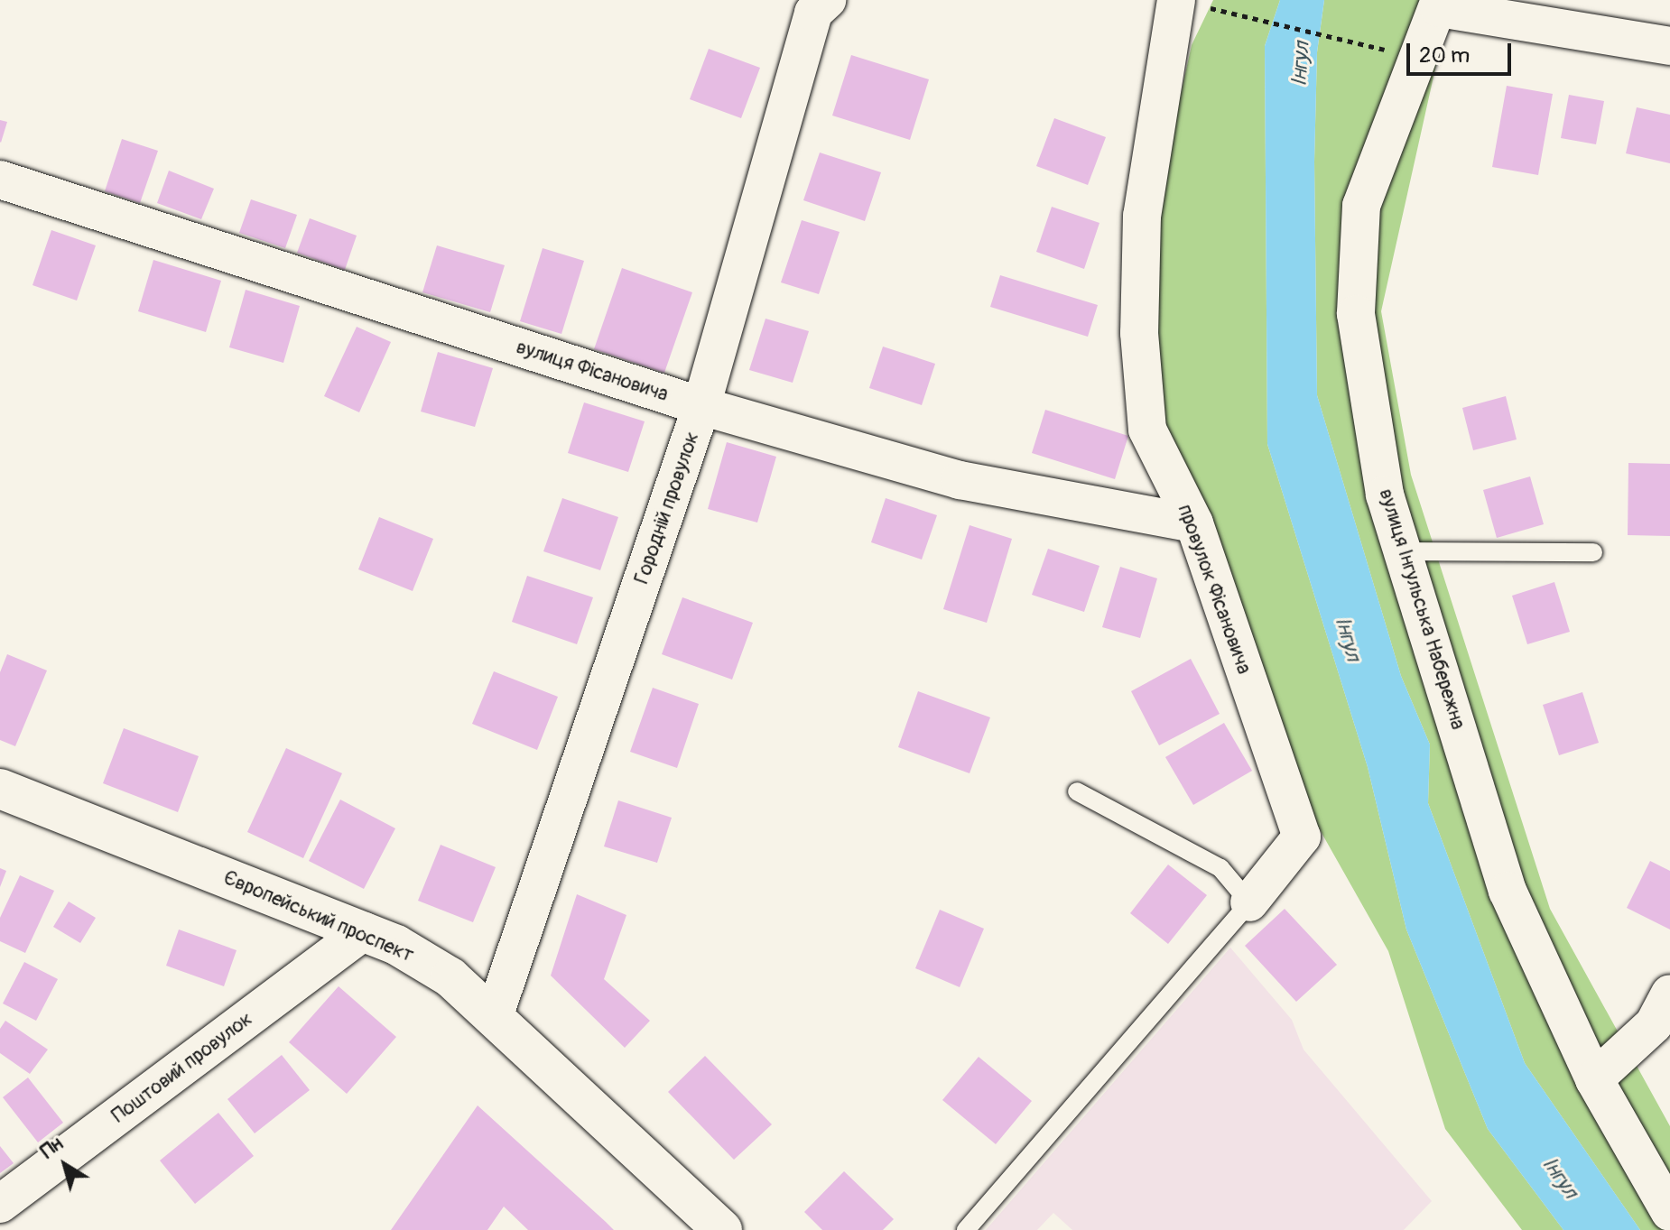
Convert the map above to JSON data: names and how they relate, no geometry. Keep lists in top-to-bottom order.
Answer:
{
  "streets": {
    "main road": ["Європейський проспект"],
    "street": [
      "вулиця Фісановича",
      "Городній провулок",
      "провулок Фісановича",
      "вулиця Інгульська Набережна",
      "Поштовий провулок"
    ]
  },
  "crossings": [
    ["вулиця Фісановича", "Городній провулок"],
    ["вулиця Фісановича", "провулок Фісановича"],
    ["Городній провулок", "Європейський проспект"],
    ["Європейський проспект", "Поштовий провулок"]
  ],
  "water": ["Інгул"],
  "scale_bar": "20 m",
  "north": "top left"
}
